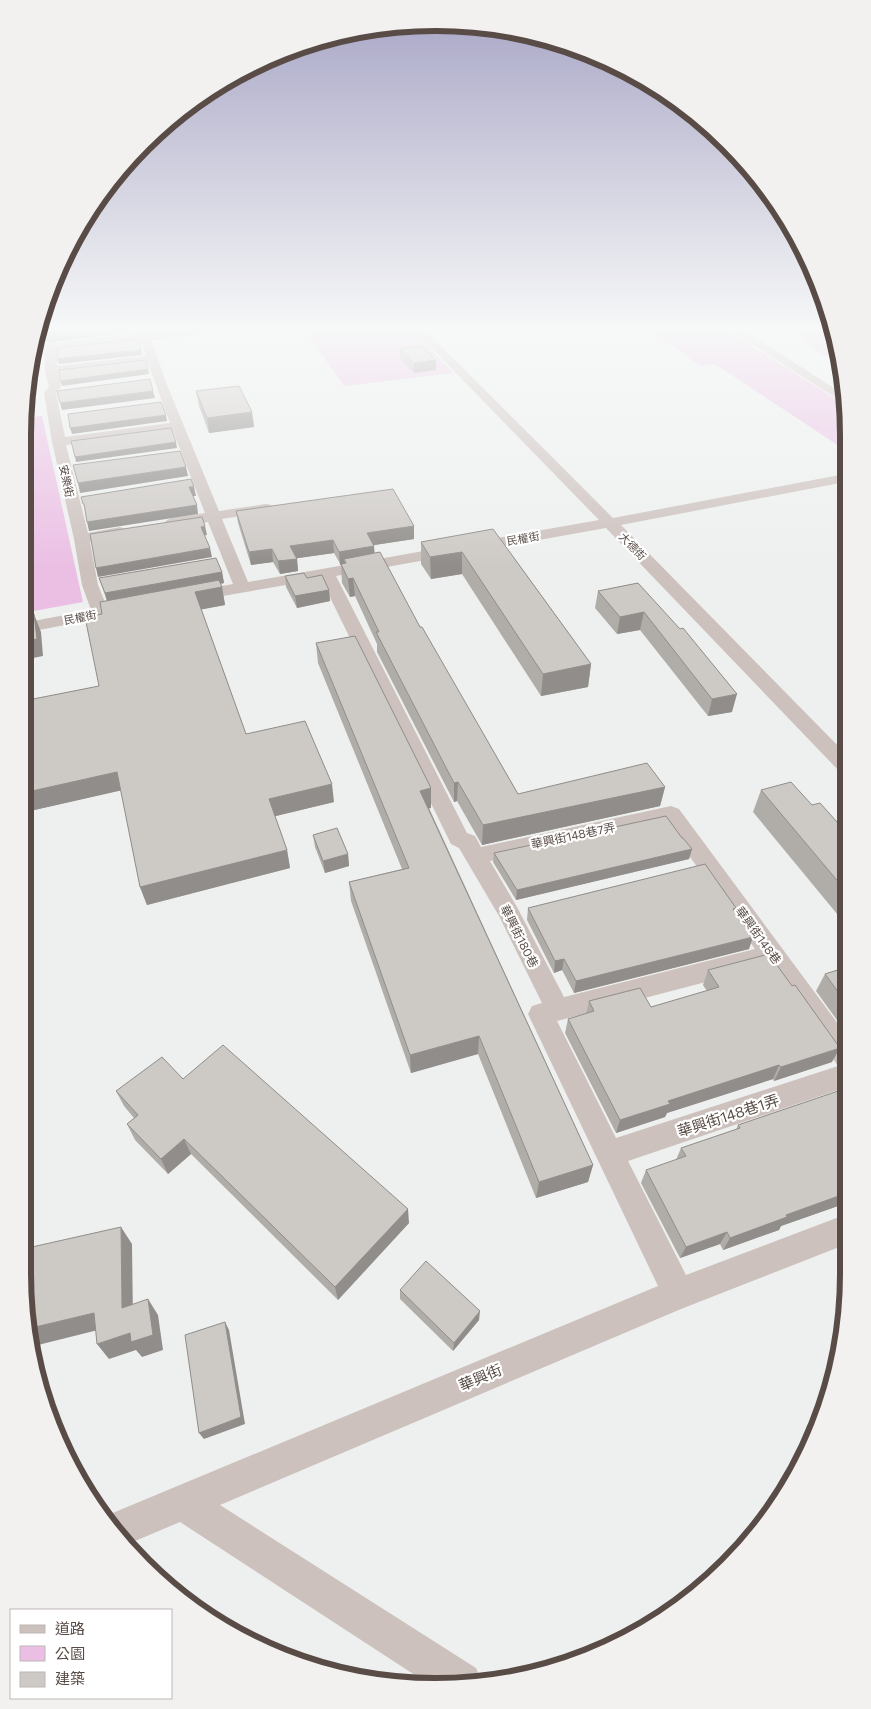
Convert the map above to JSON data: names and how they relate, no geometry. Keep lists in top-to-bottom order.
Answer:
{
  "streets": {
    "street": [
      "安樂街",
      "民權街",
      "大德街",
      "華興街148巷7弄",
      "華興街148巷",
      "華興街180巷",
      "華興街148巷1弄",
      "華興街"
    ]
  },
  "crossings": [
    ["安樂街", "民權街"],
    ["民權街", "大德街"],
    ["民權街", "華興街180巷"],
    ["華興街148巷7弄", "華興街148巷"],
    ["華興街148巷7弄", "華興街180巷"]
  ],
  "legend": ["道路", "公園", "建築"]
}
